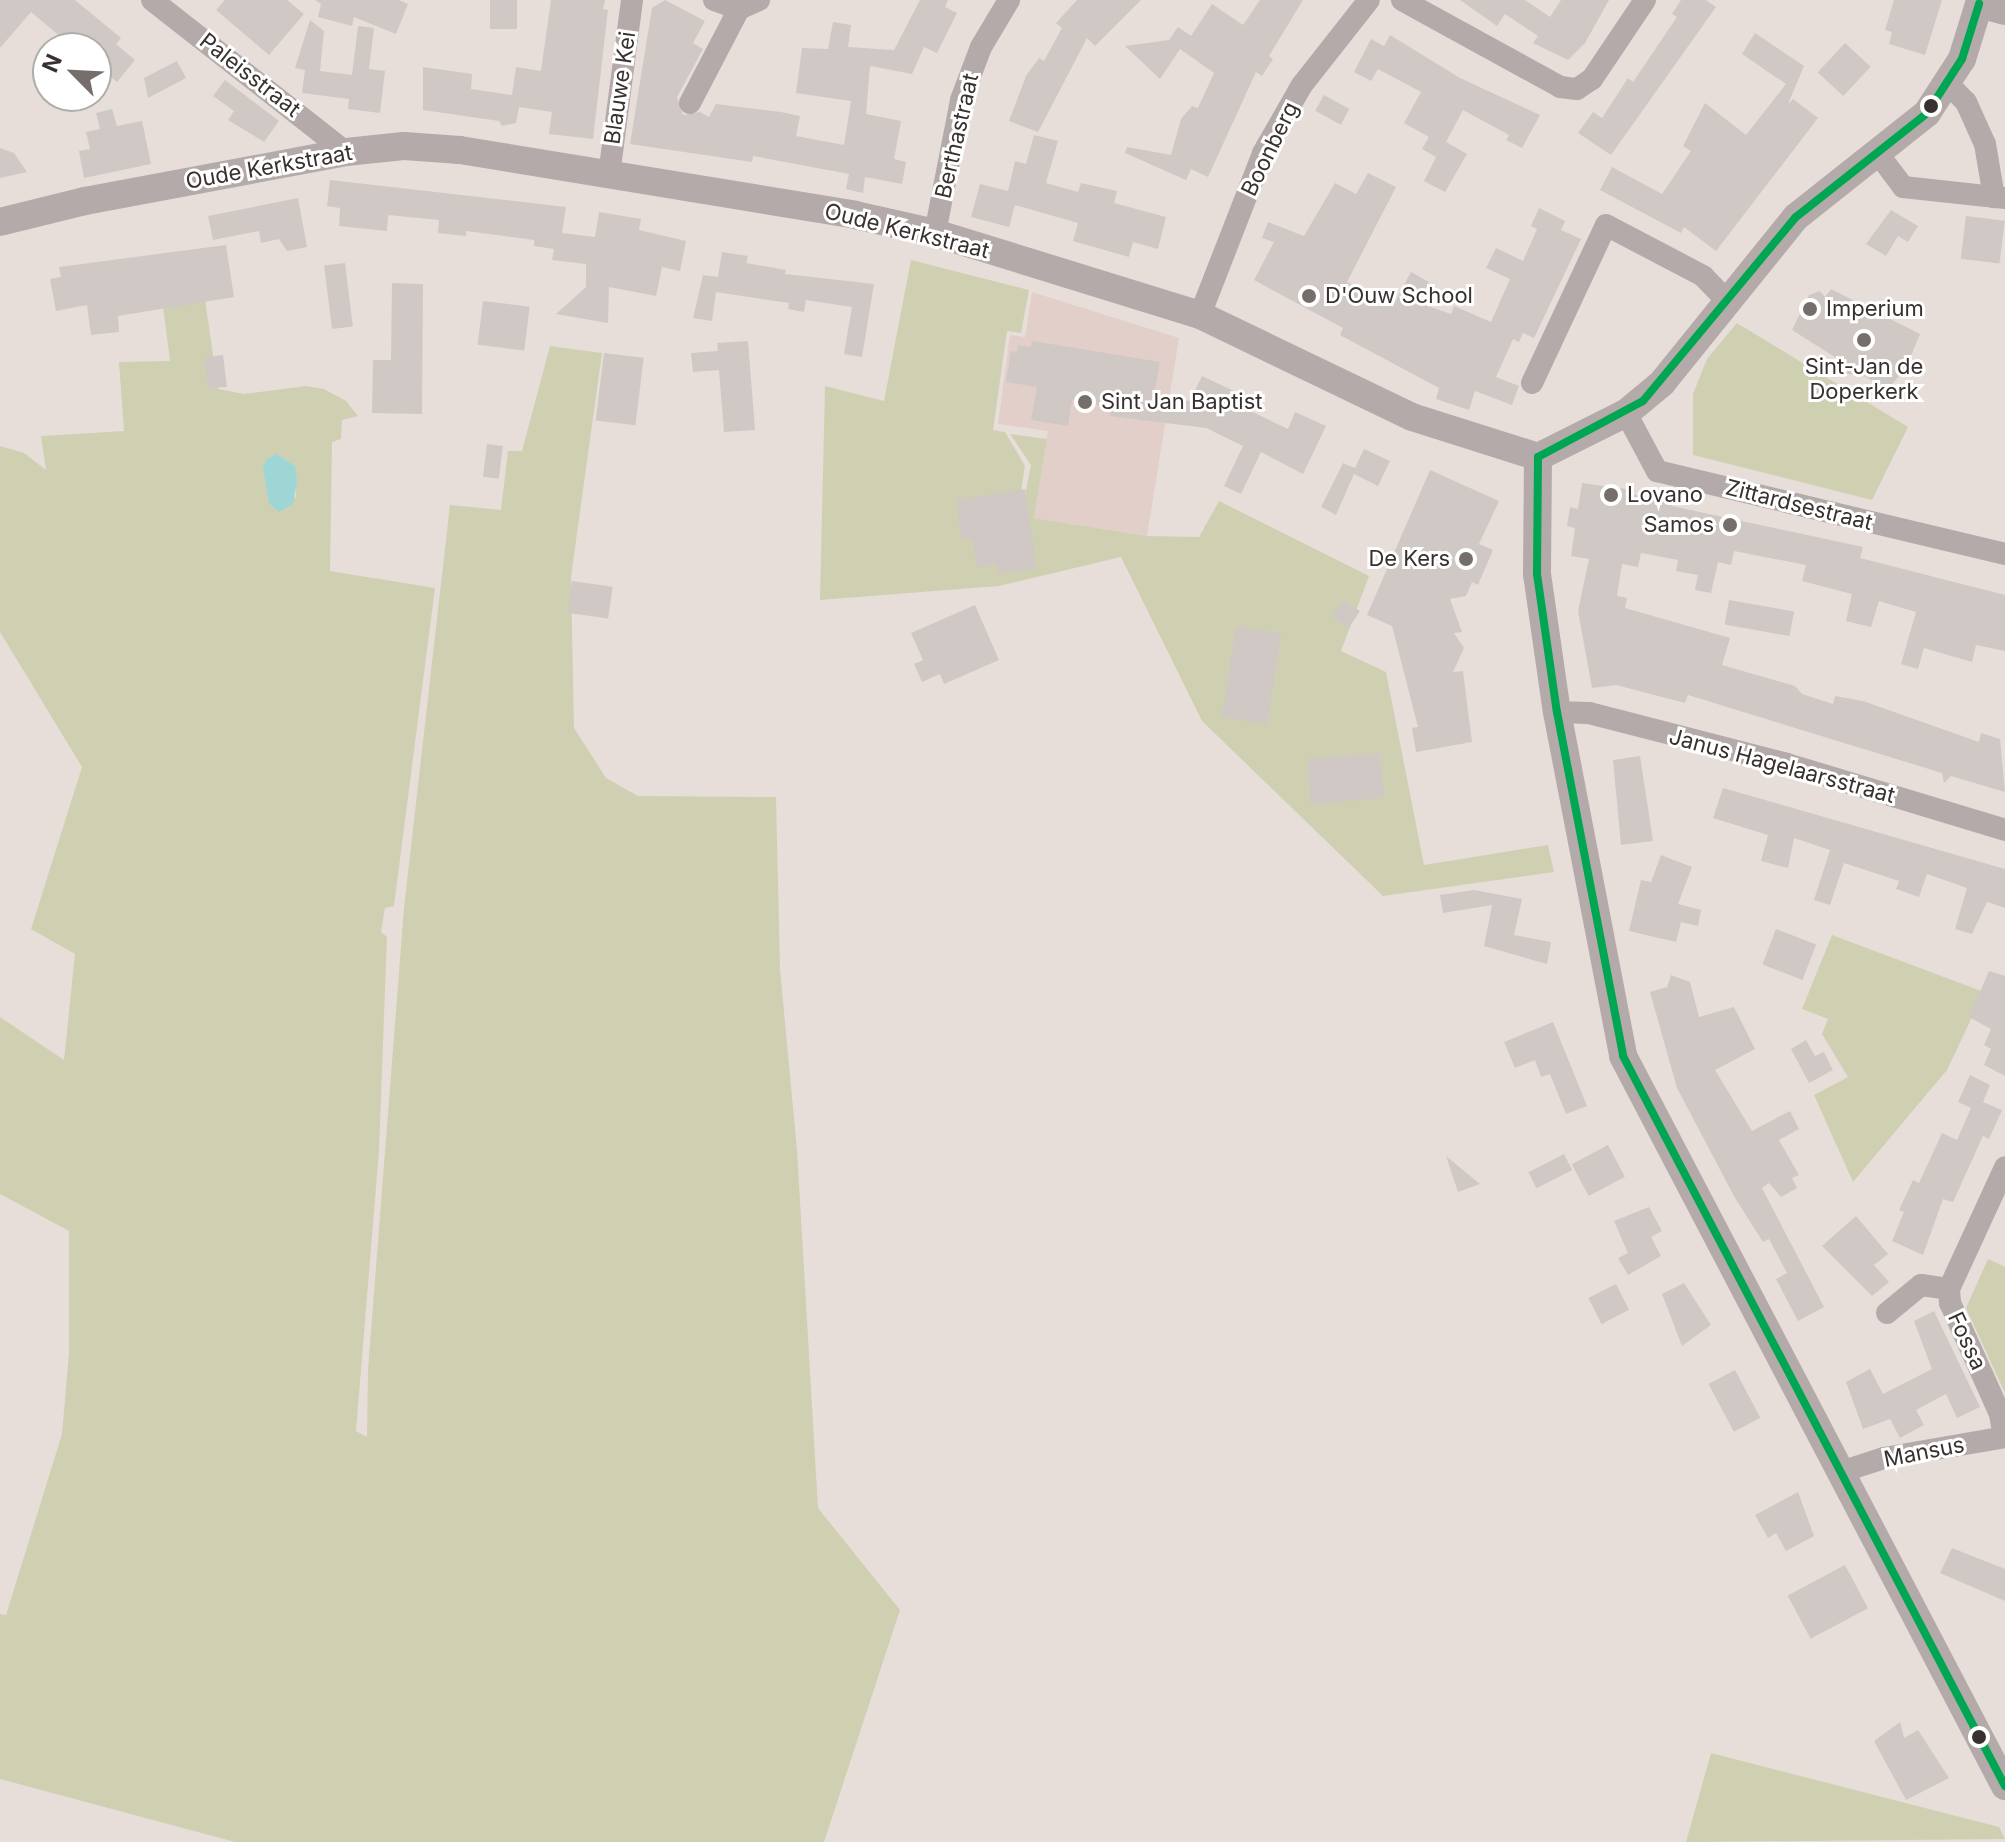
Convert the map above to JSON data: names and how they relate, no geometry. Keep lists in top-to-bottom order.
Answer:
{
  "streets": {
    "street": [
      "Paleisstraat",
      "Blauwe Kei",
      "Berthastraat",
      "Boonberg",
      "Oude Kerkstraat",
      "Zittardsestraat",
      "Janus Hagelaarsstraat",
      "Fossa",
      "Mansus"
    ]
  },
  "crossings": [
    ["Paleisstraat", "Oude Kerkstraat"],
    ["Blauwe Kei", "Oude Kerkstraat"],
    ["Berthastraat", "Oude Kerkstraat"],
    ["Boonberg", "Oude Kerkstraat"],
    ["Fossa", "Mansus"]
  ],
  "places": [
    "D'Ouw School",
    "Imperium",
    "Sint-Jan de Doperkerk",
    "Sint Jan Baptist",
    "Lovano",
    "Samos",
    "De Kers"
  ],
  "north": "top left"
}
